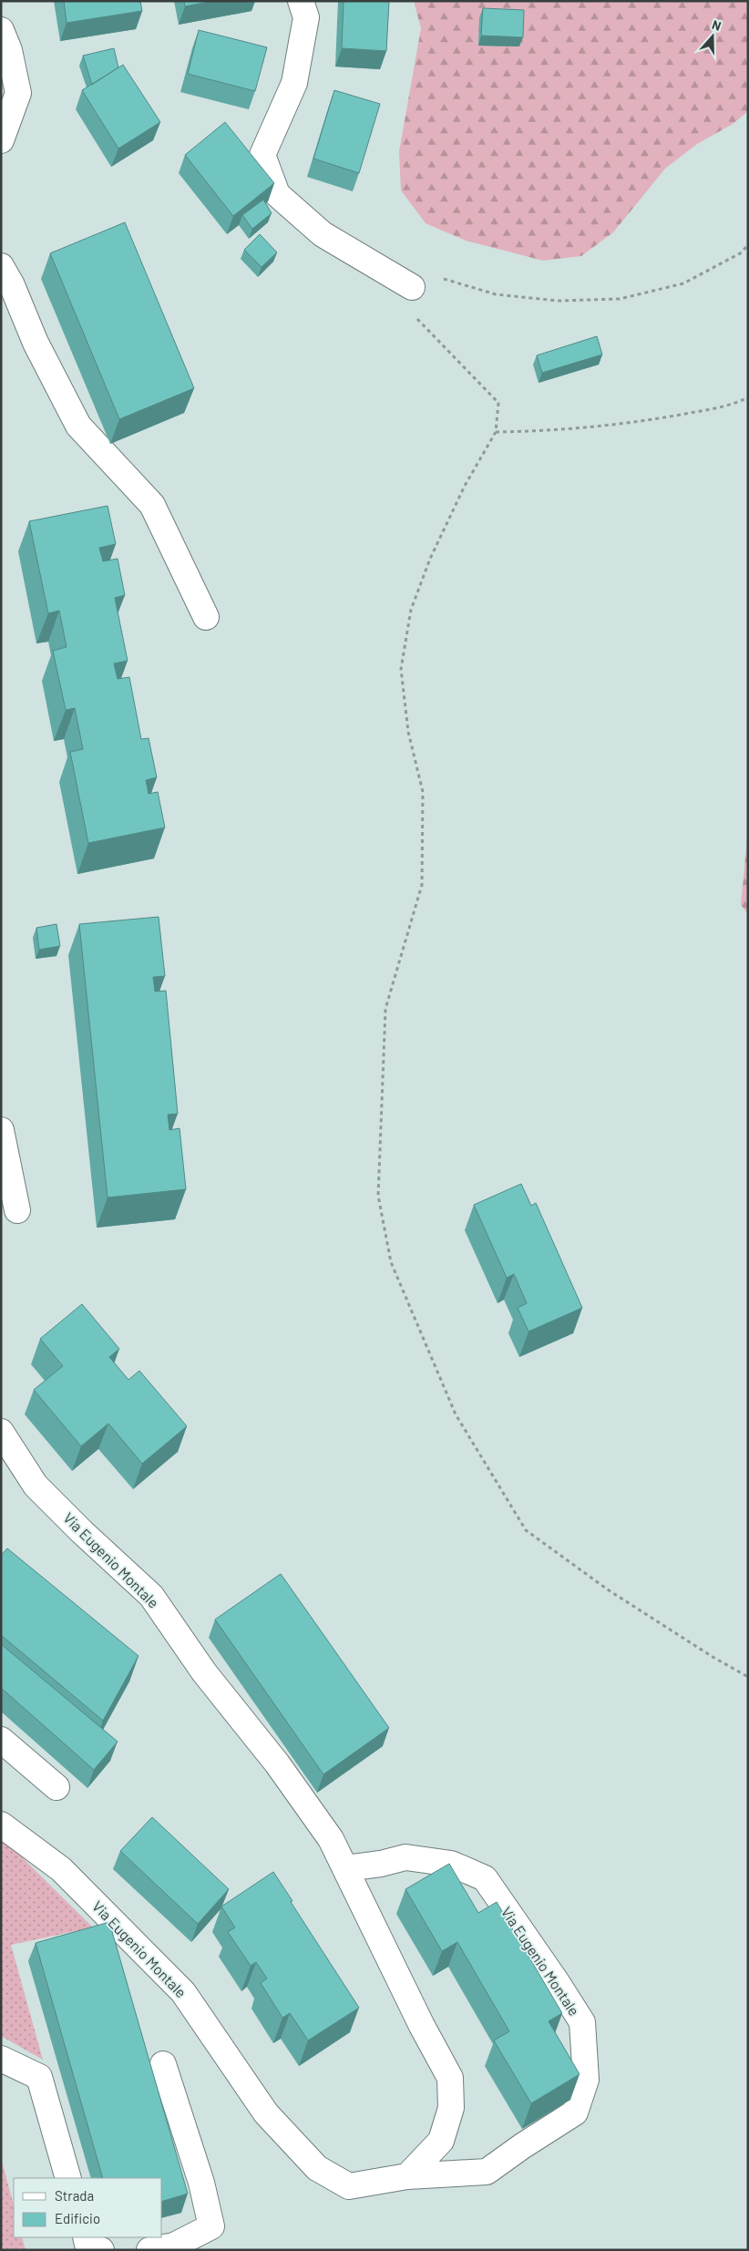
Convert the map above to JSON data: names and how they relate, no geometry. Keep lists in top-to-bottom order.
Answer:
{
  "streets": {
    "street": ["Via Eugenio Montale"]
  },
  "legend": ["Strada", "Edificio"],
  "north": "top"
}
